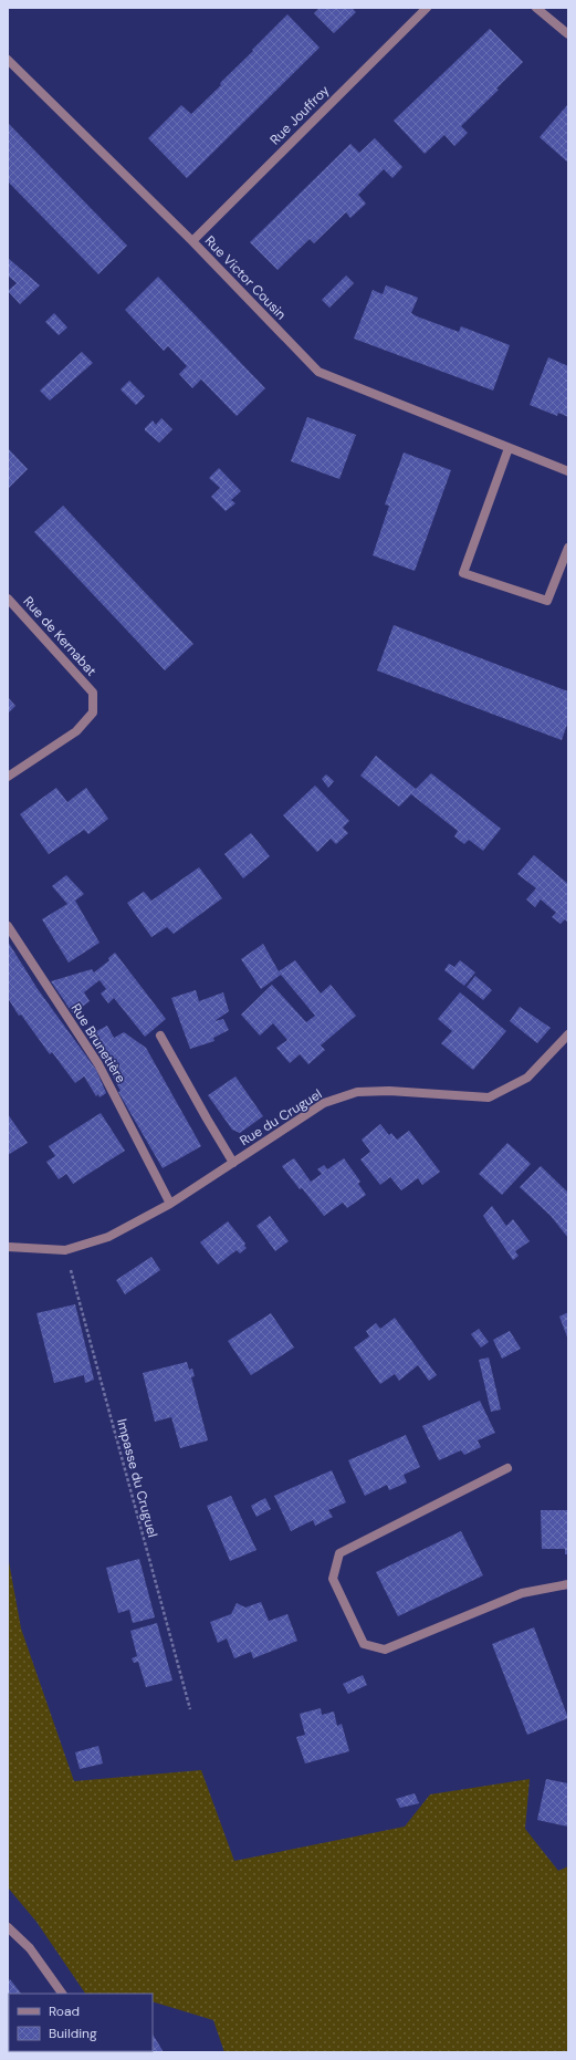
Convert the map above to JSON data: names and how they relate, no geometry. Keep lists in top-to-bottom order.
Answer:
{
  "streets": {
    "street": [
      "Rue Jouffroy",
      "Rue Victor Cousin",
      "Rue de Kernabat",
      "Rue Brunetière",
      "Rue du Cruguel"
    ],
    "path": ["Impasse du Cruguel"]
  },
  "crossings": [
    ["Rue Jouffroy", "Rue Victor Cousin"],
    ["Rue Brunetière", "Rue du Cruguel"],
    ["Rue du Cruguel", "Impasse du Cruguel"]
  ],
  "legend": ["Road", "Building"]
}
